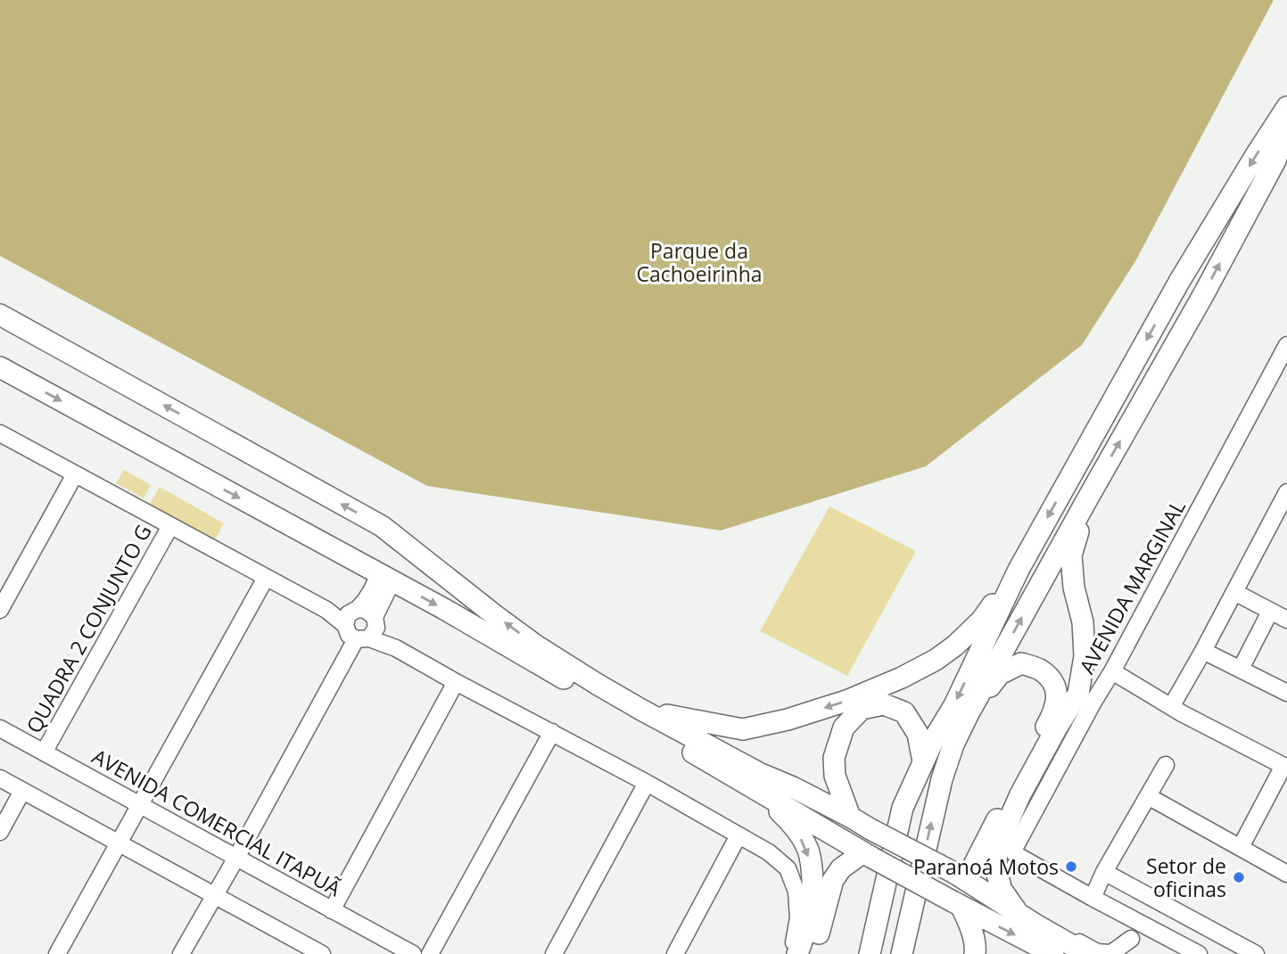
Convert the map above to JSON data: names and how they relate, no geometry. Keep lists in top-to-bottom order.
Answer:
{
  "streets": {
    "street": ["AVENIDA MARGINAL", "QUADRA 2 CONJUNTO G", "AVENIDA COMERCIAL ITAPUÃ"]
  },
  "crossings": [
    ["QUADRA 2 CONJUNTO G", "AVENIDA COMERCIAL ITAPUÃ"]
  ],
  "parks": ["Parque da Cachoeirinha"],
  "places": ["Paranoá Motos", "Setor de oficinas"]
}
